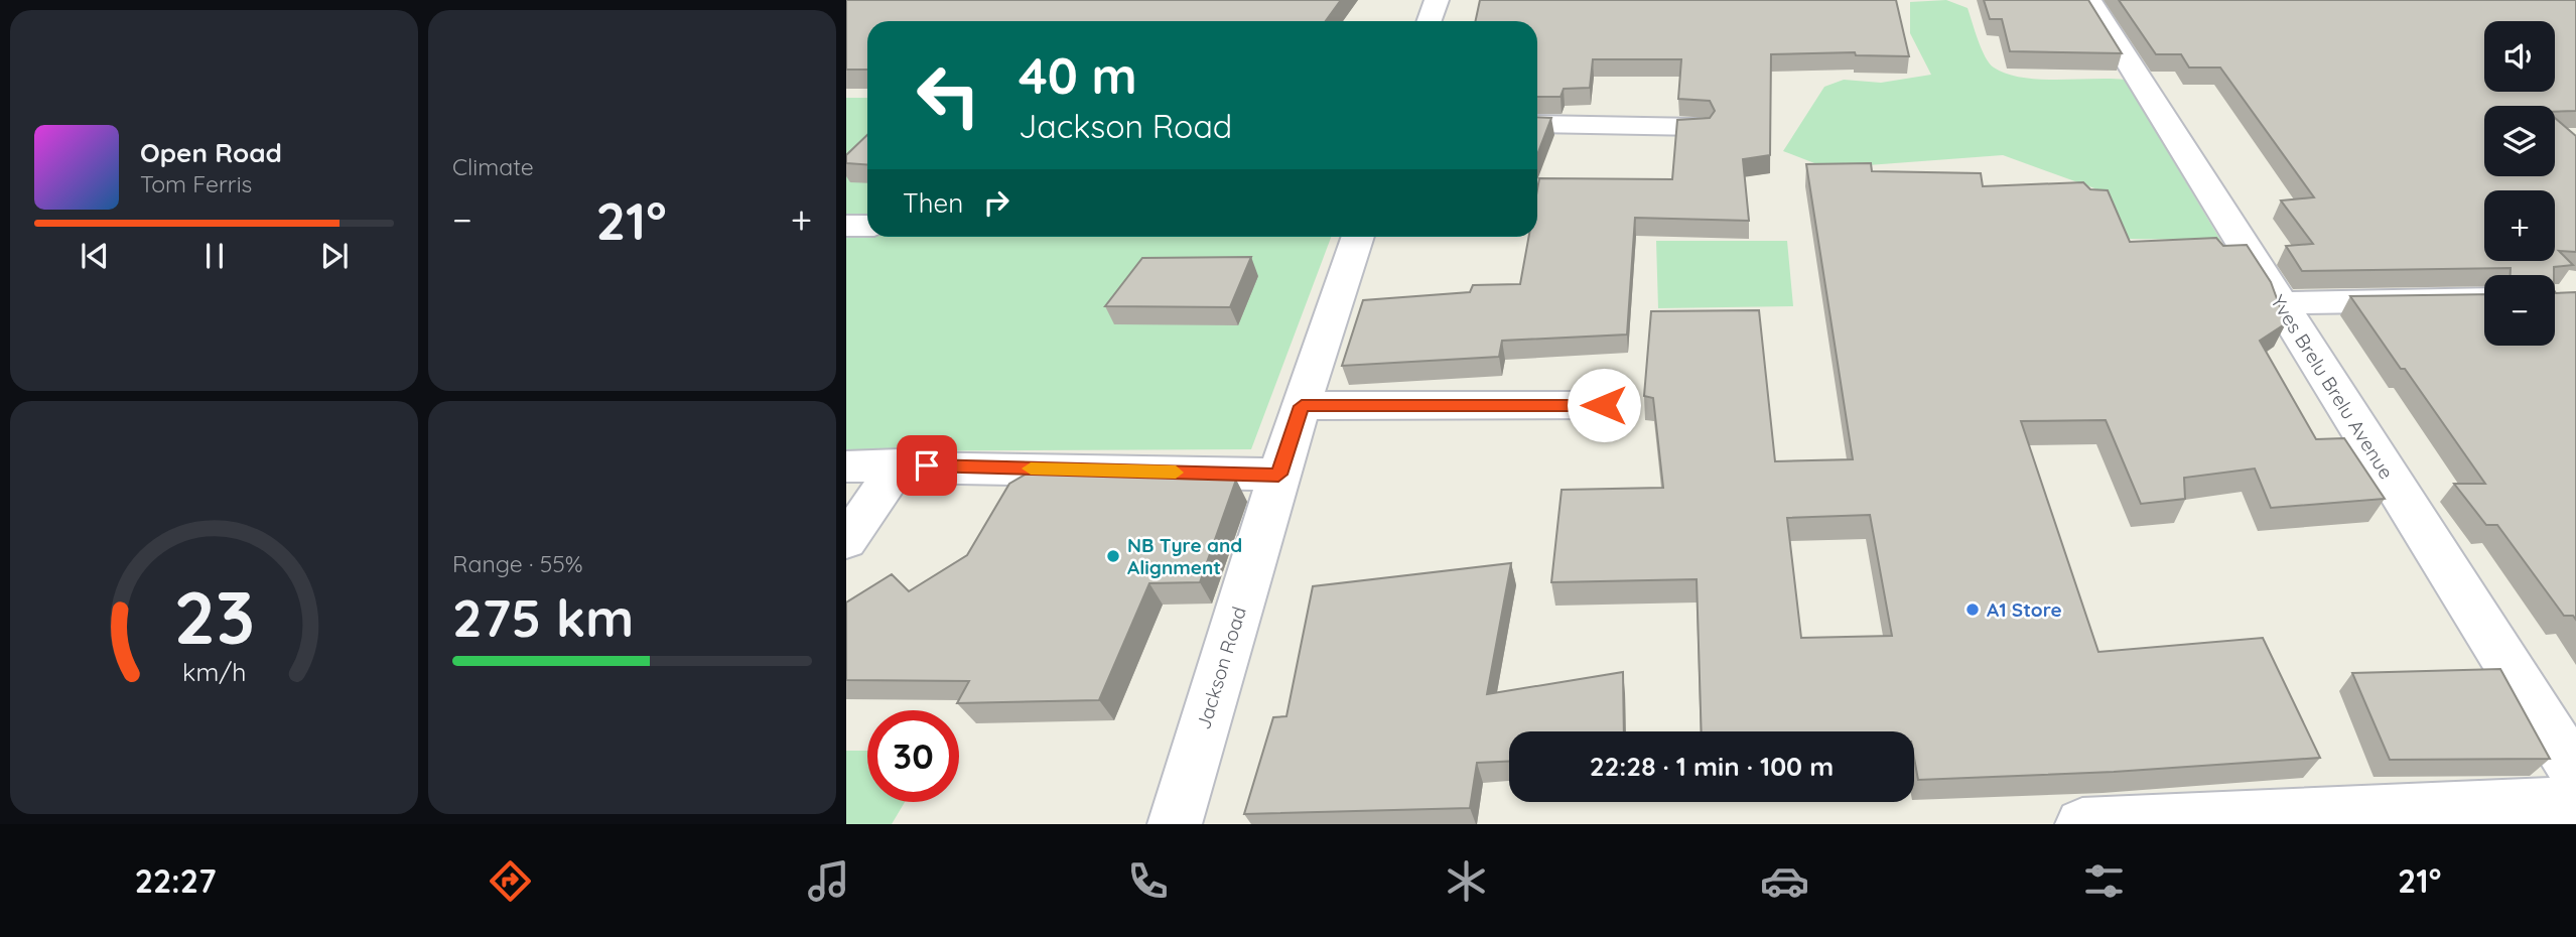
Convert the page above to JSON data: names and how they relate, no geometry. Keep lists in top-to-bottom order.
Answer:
{
  "streets": {
    "street": ["Yves Brelu Brelu Avenue", "Jackson Road"]
  },
  "places": ["NB Tyre and Alignment", "A1 Store"],
  "page": {
    "tile": [
      "Climate",
      ["Range · 55%", "275 km"]
    ],
    "map_buttons": ["+", "−"],
    "turn": ["40 m", "Jackson Road"],
    "song": ["Open Road", "Tom Ferris"],
    "then": "Then",
    "heat": ["−", "21°", "+"],
    "limit": "30",
    "trip": "22:28 · 1 min · 100 m",
    "tabs": ["22:27", "21°"],
    "gauge": ["23", "km/h"]
  }
}
